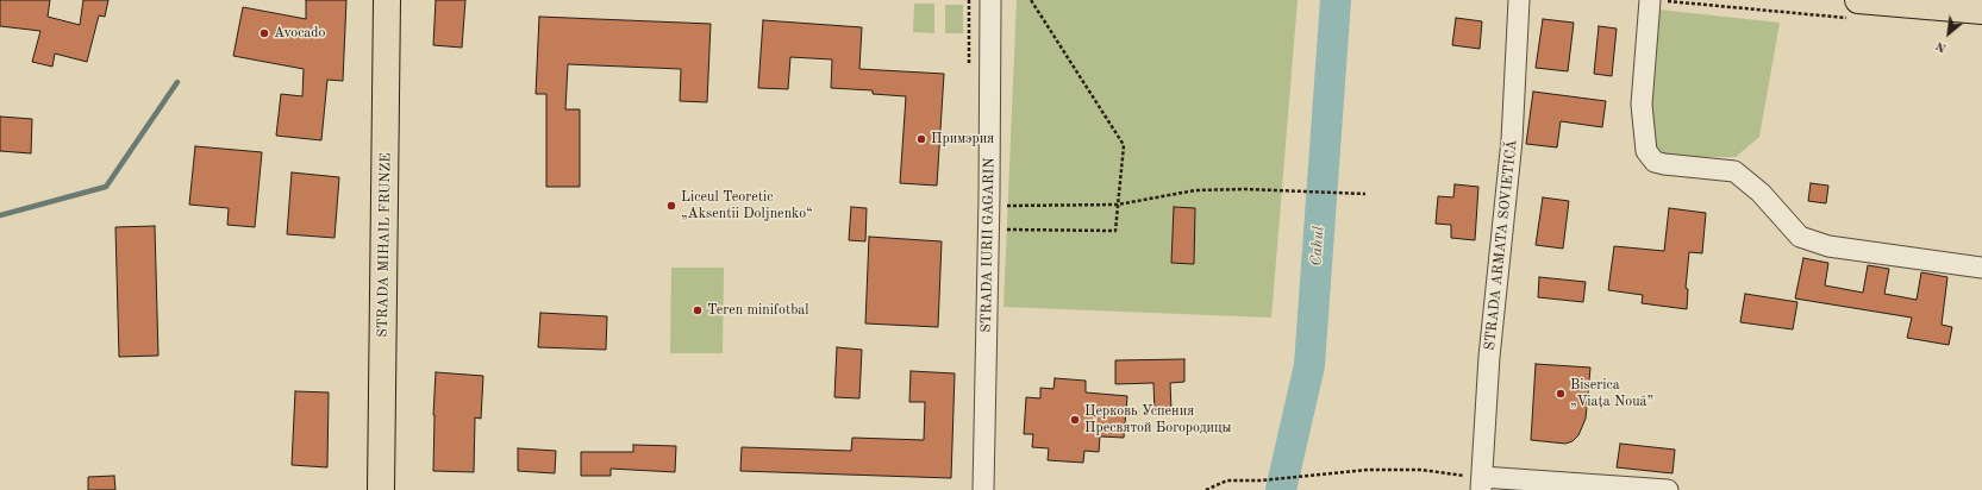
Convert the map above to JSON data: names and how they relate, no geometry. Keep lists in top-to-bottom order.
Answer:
{
  "streets": {
    "main road": ["STRADA MIHAIL FRUNZE"],
    "street": ["STRADA IURII GAGARIN", "STRADA ARMATA SOVIETICĂ"]
  },
  "water": ["Cahul"],
  "places": [
    "Avocado",
    "Примэрия",
    "Liceul Teoretic „Aksentii Doljnenko“",
    "Teren minifotbal",
    "Biserica „Viața Nouă”",
    "Церковь Успения Пресвятой Богородицы"
  ],
  "north": "bottom left"
}
